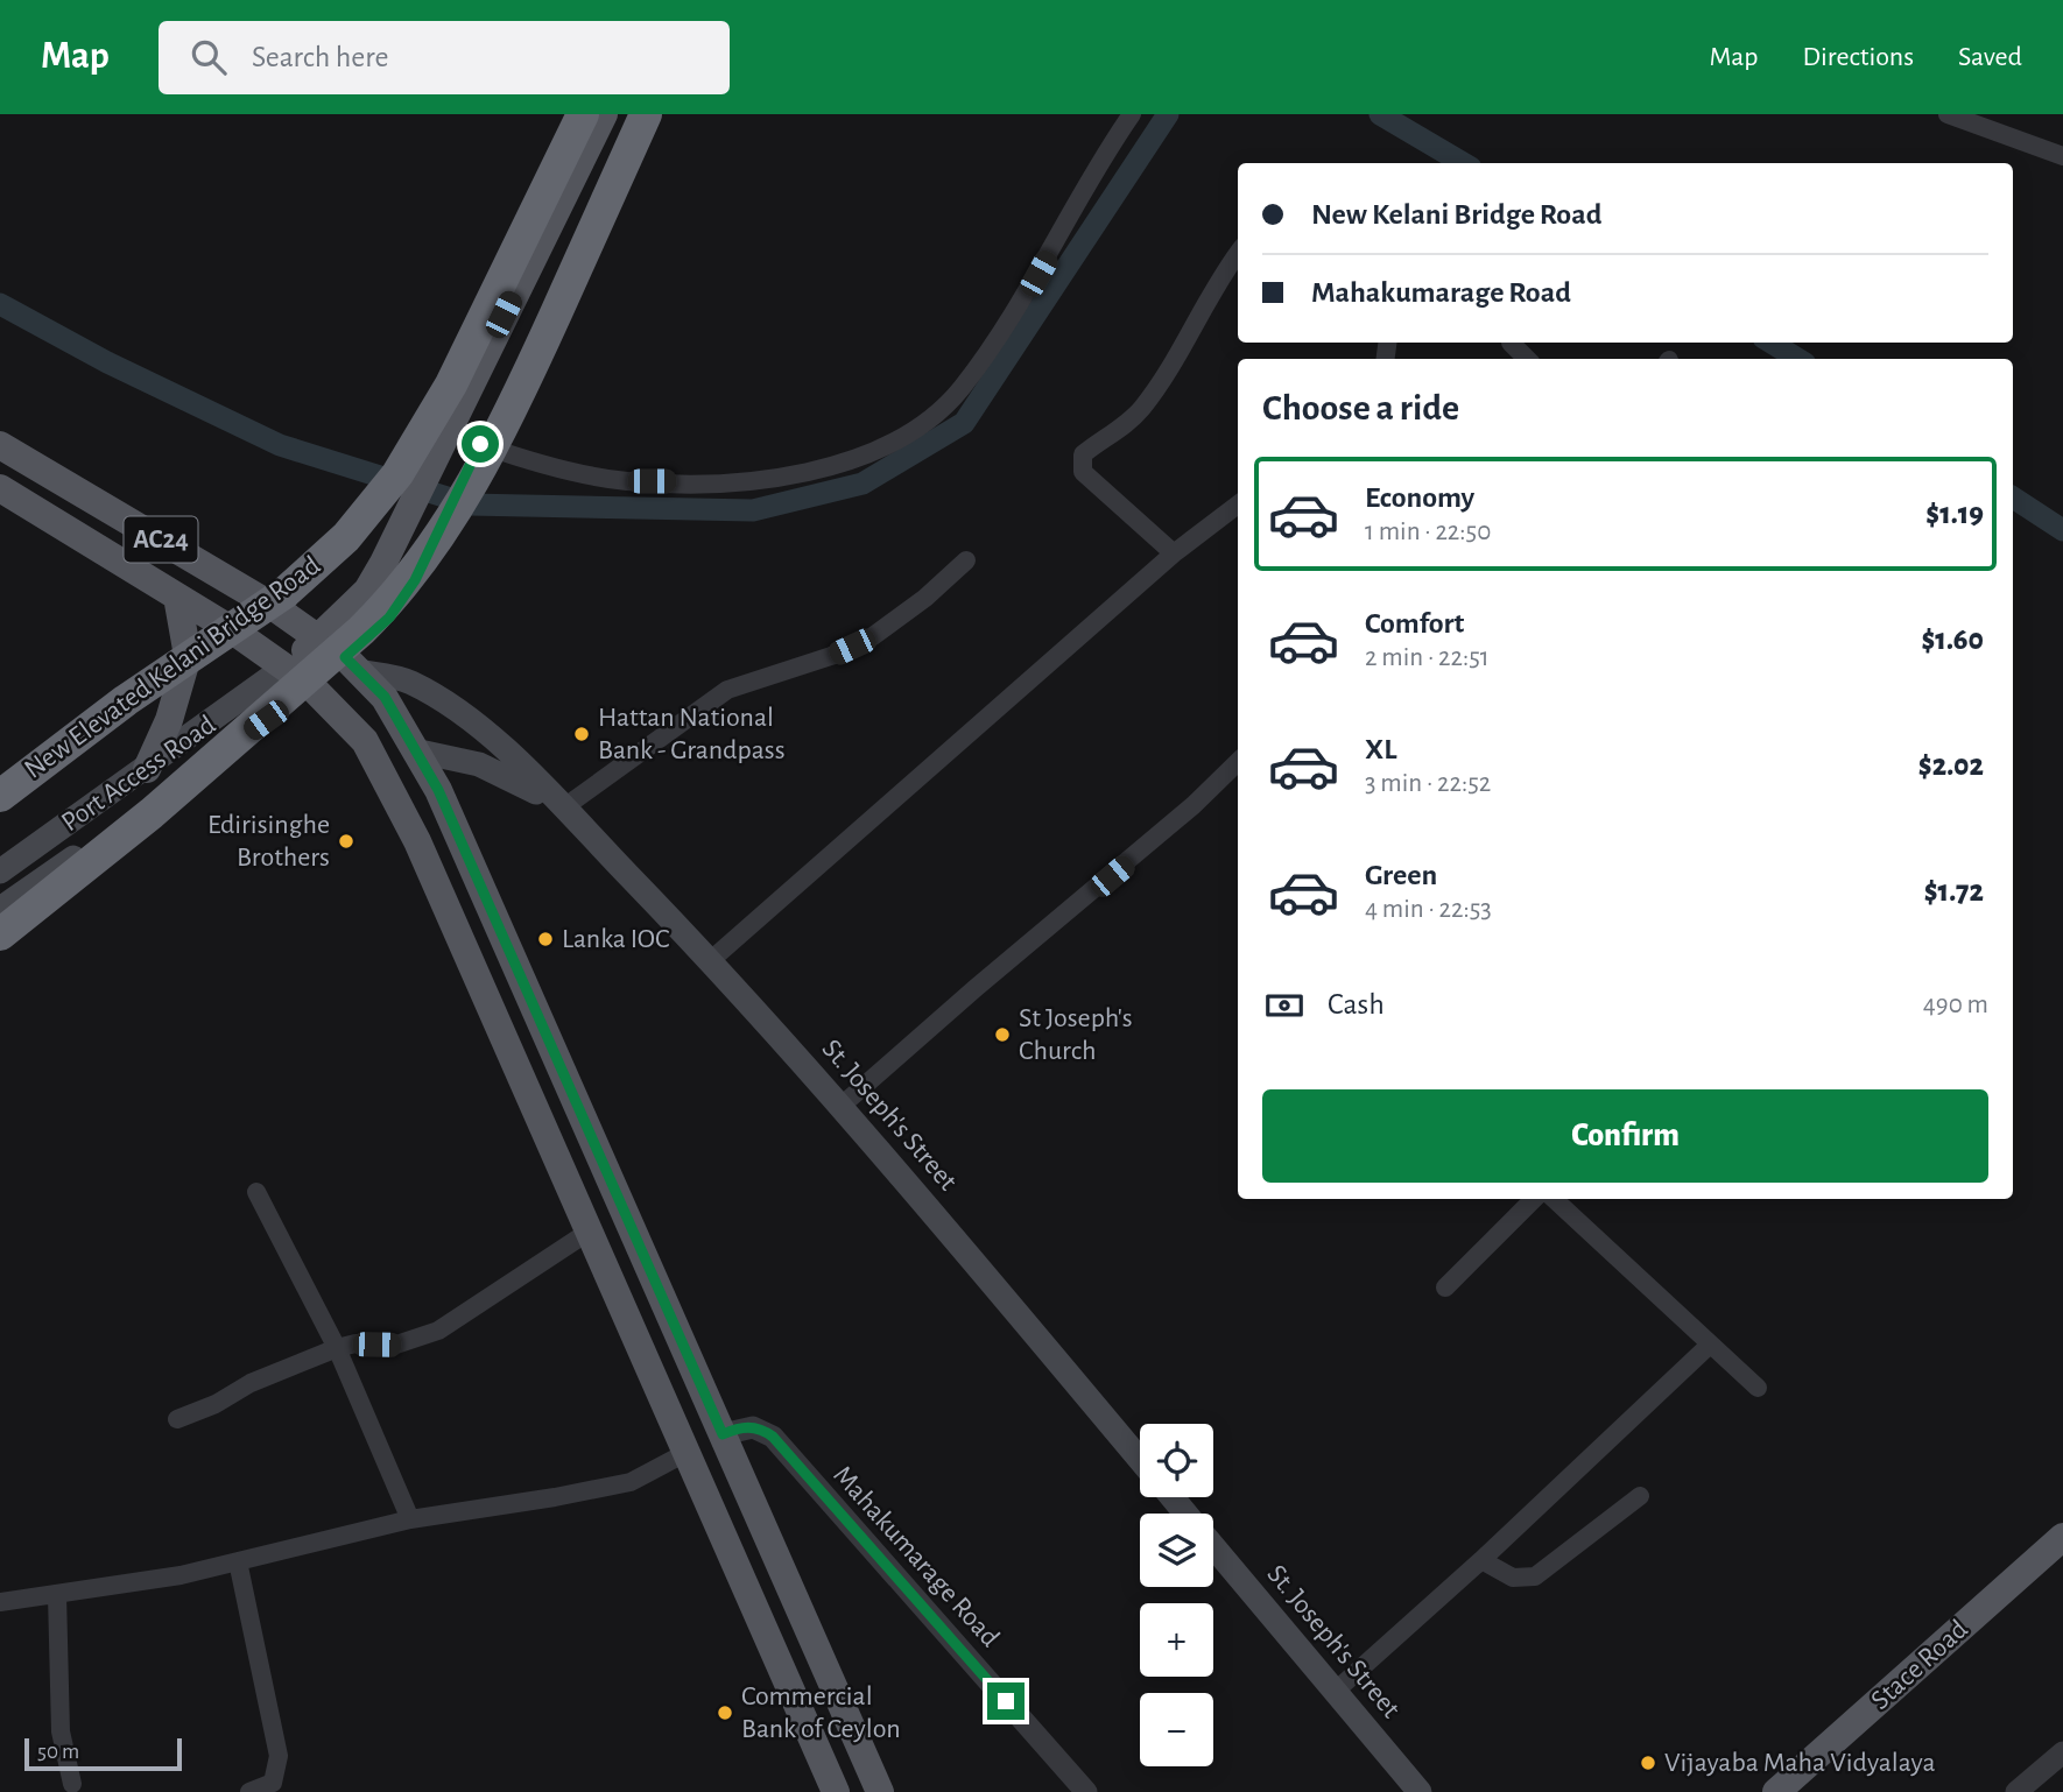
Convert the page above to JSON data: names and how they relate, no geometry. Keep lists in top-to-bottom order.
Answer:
{
  "streets": {
    "highway": ["New Elevated Kelani Bridge Road"],
    "main road": [
      "AC24",
      "Port Access Road",
      "St. Joseph's Street",
      "Stace Road"
    ],
    "street": ["Mahakumarage Road"]
  },
  "crossings": [
    ["AC24", "Port Access Road"],
    ["AC24", "St. Joseph's Street"],
    ["AC24", "Mahakumarage Road"]
  ],
  "places": [
    "Hattan National Bank - Grandpass",
    "Edirisinghe Brothers",
    "Lanka IOC",
    "St Joseph's Church",
    "Commercial Bank of Ceylon",
    "Vijayaba Maha Vidyalaya"
  ],
  "scale_bar": "50 m",
  "page": {
    "header": "Map",
    "search": "Search here",
    "nav": ["Map", "Directions", "Saved"],
    "banner": ["New Kelani Bridge Road", "Mahakumarage Road"],
    "heading": "Choose a ride",
    "list": [
      {
        "name": "Economy",
        "note": "1 min · 22:50",
        "value": "$1.19"
      },
      {
        "name": "Comfort",
        "note": "2 min · 22:51",
        "value": "$1.60"
      },
      {
        "name": "XL",
        "note": "3 min · 22:52",
        "value": "$2.02"
      },
      {
        "name": "Green",
        "note": "4 min · 22:53",
        "value": "$1.72"
      }
    ],
    "pay": ["Cash", "490 m"],
    "buttons": "Confirm",
    "map_buttons": ["+", "−"],
    "scale": "50 m"
  }
}
